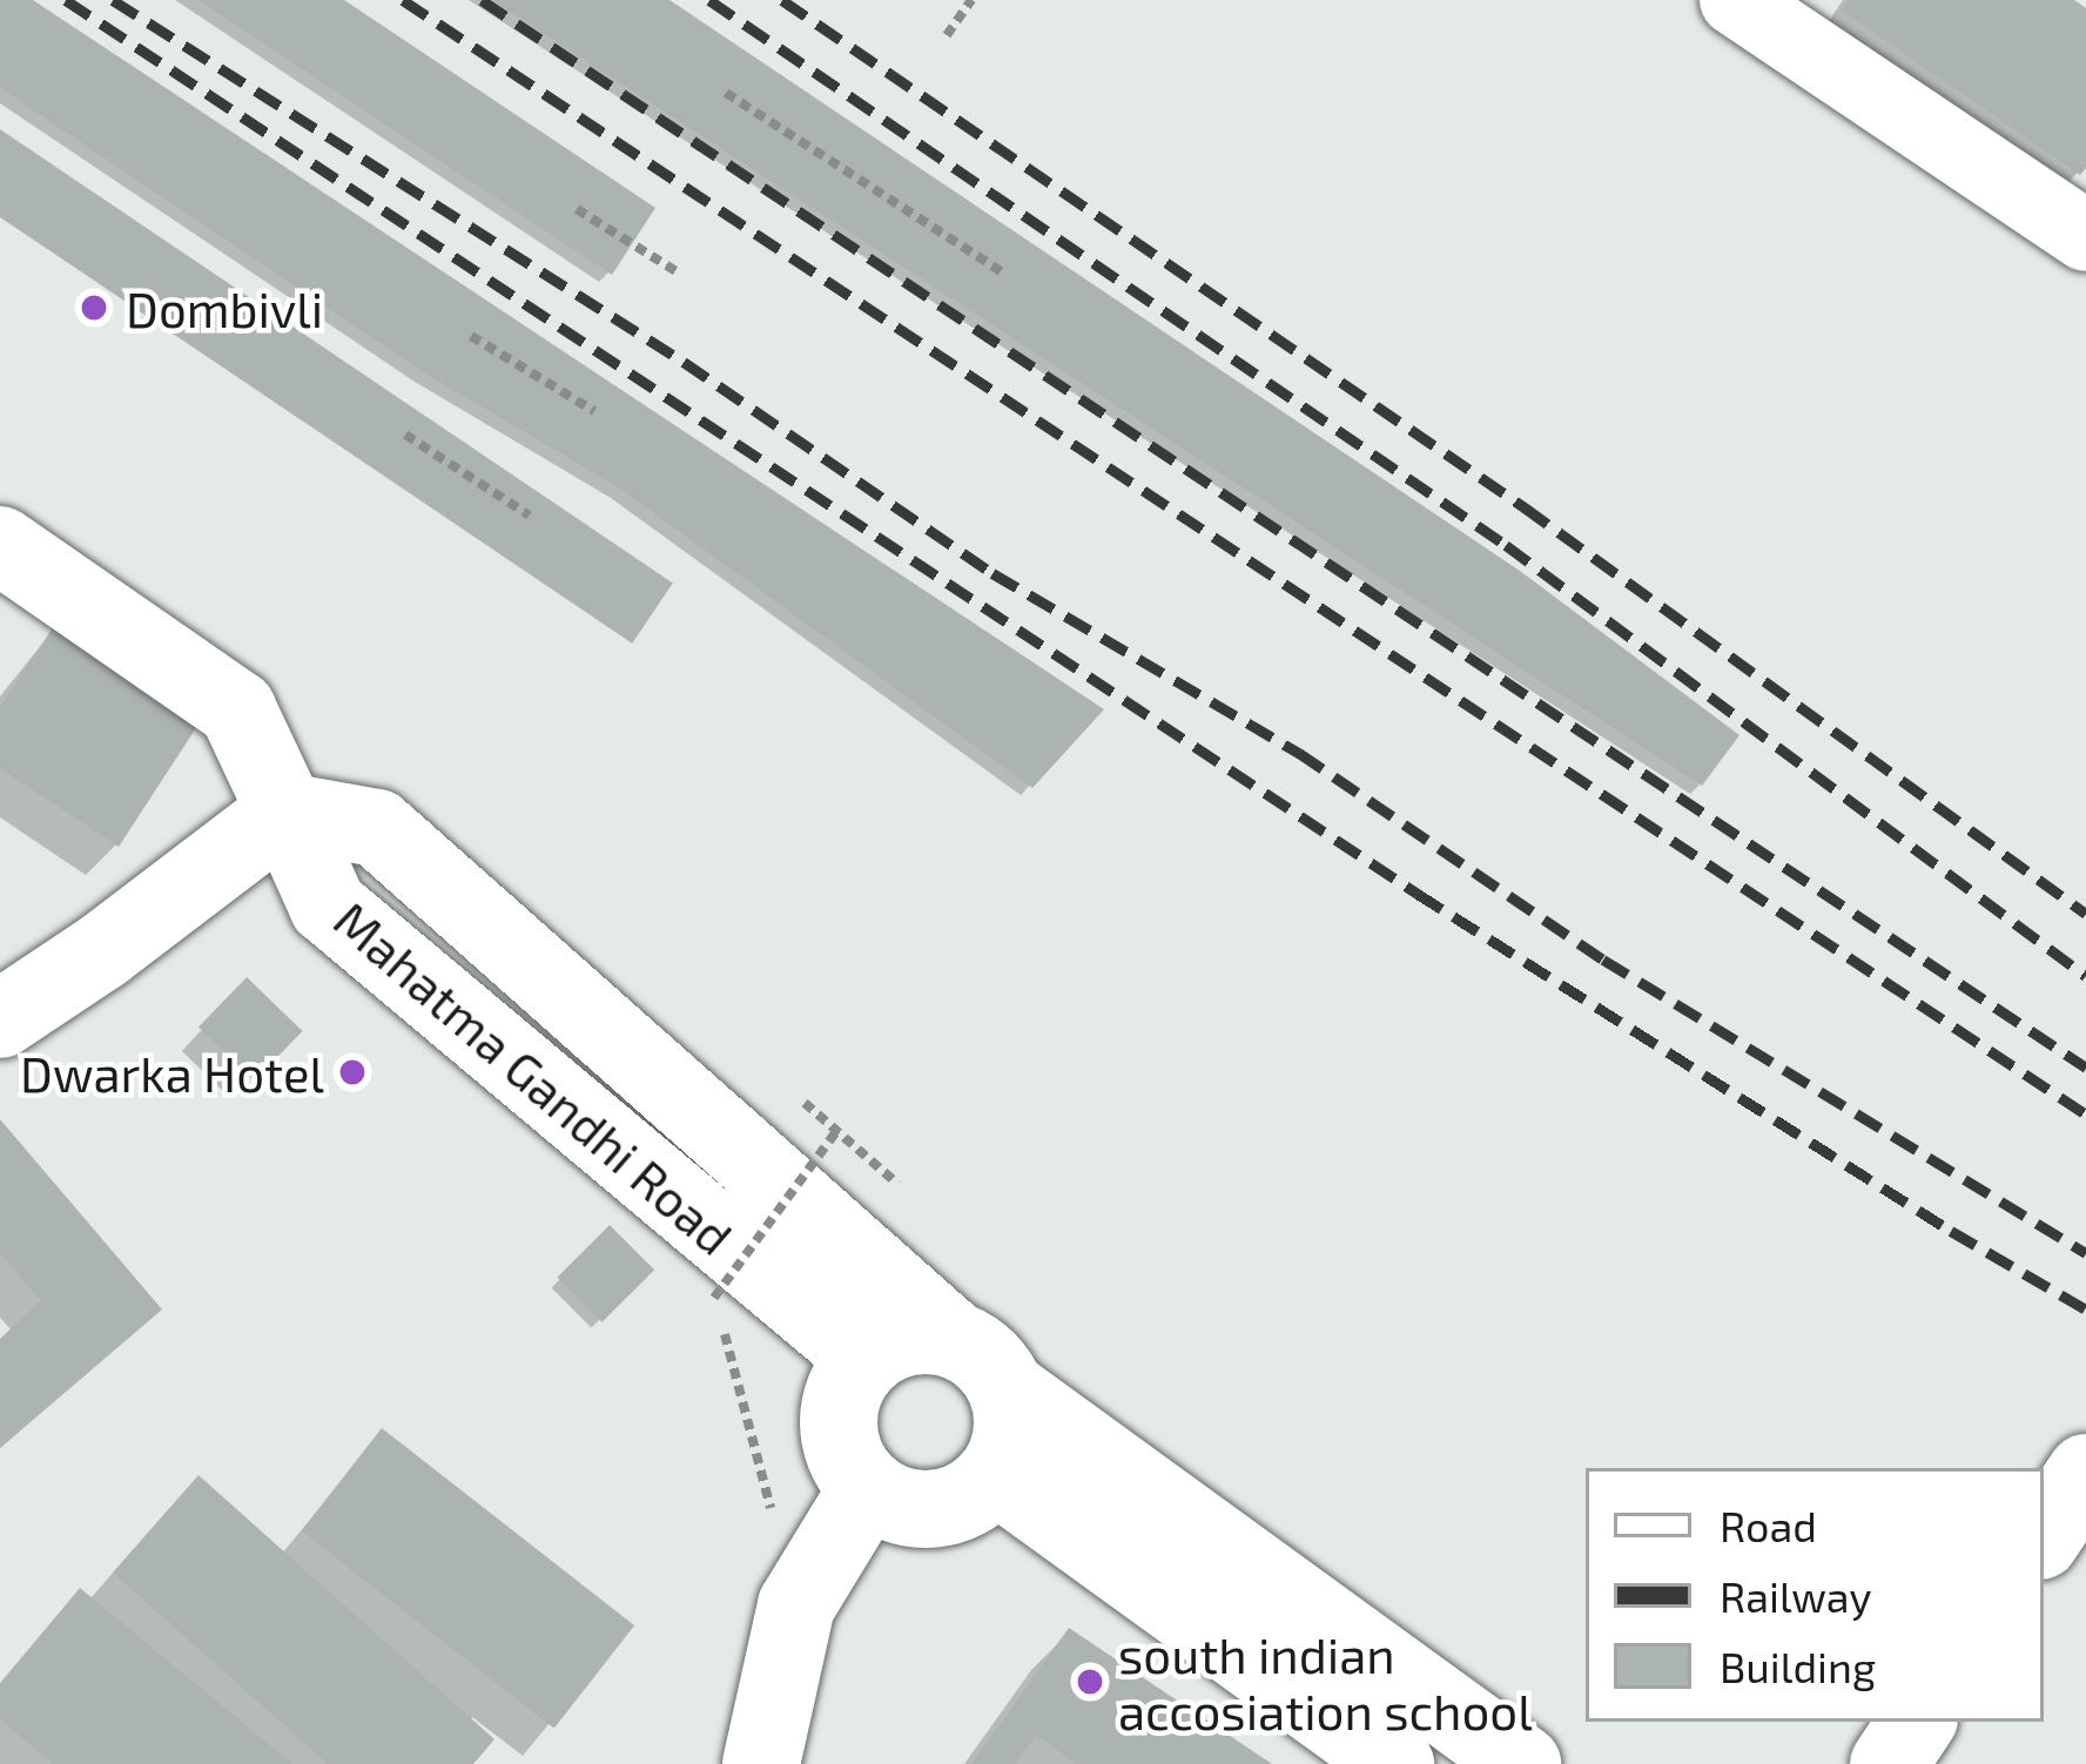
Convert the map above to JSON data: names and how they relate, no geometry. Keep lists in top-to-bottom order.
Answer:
{
  "streets": {
    "main road": ["Mahatma Gandhi Road"]
  },
  "places": ["Dombivli", "Dwarka Hotel", "south indian accosiation school"],
  "legend": ["Road", "Railway", "Building"]
}
